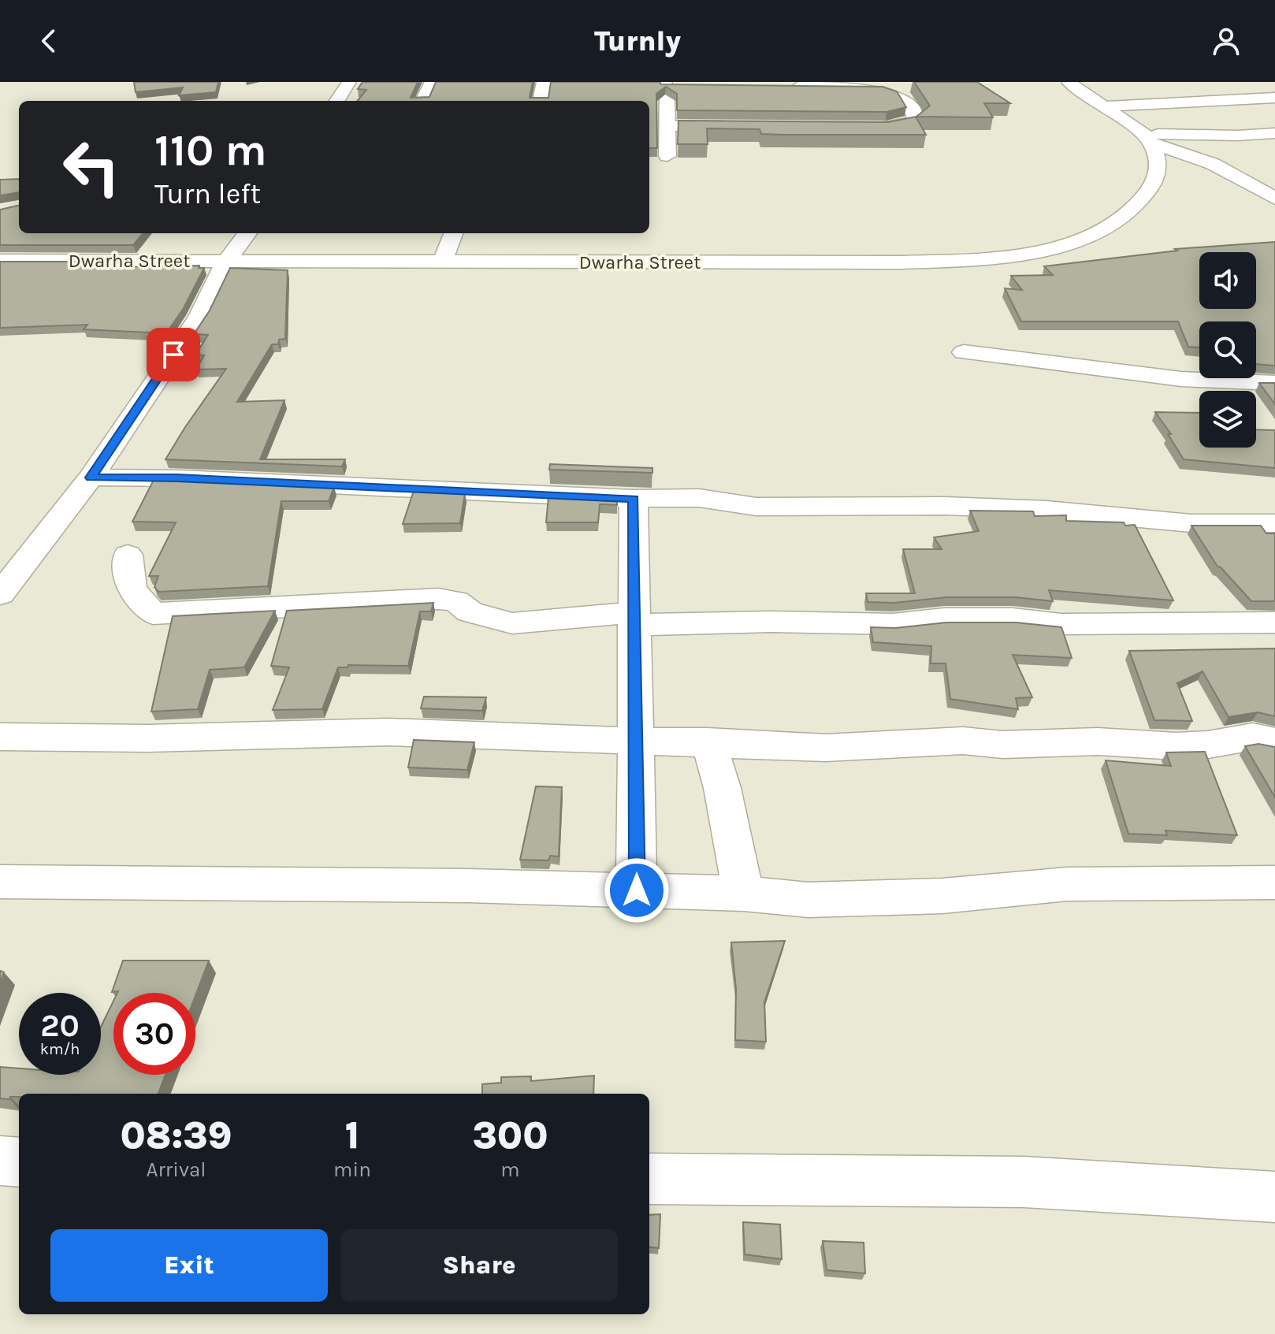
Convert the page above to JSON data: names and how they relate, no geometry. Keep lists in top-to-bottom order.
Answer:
{
  "streets": {
    "street": ["Dwarha Street"]
  },
  "page": {
    "header": "Turnly",
    "turn": ["110 m", "Turn left"],
    "speed": "20 km/h",
    "limit": "30",
    "eta": [
      "08:39",
      "Arrival",
      "1",
      "min",
      "300",
      "m"
    ],
    "buttons": ["Exit", "Share"]
  }
}
